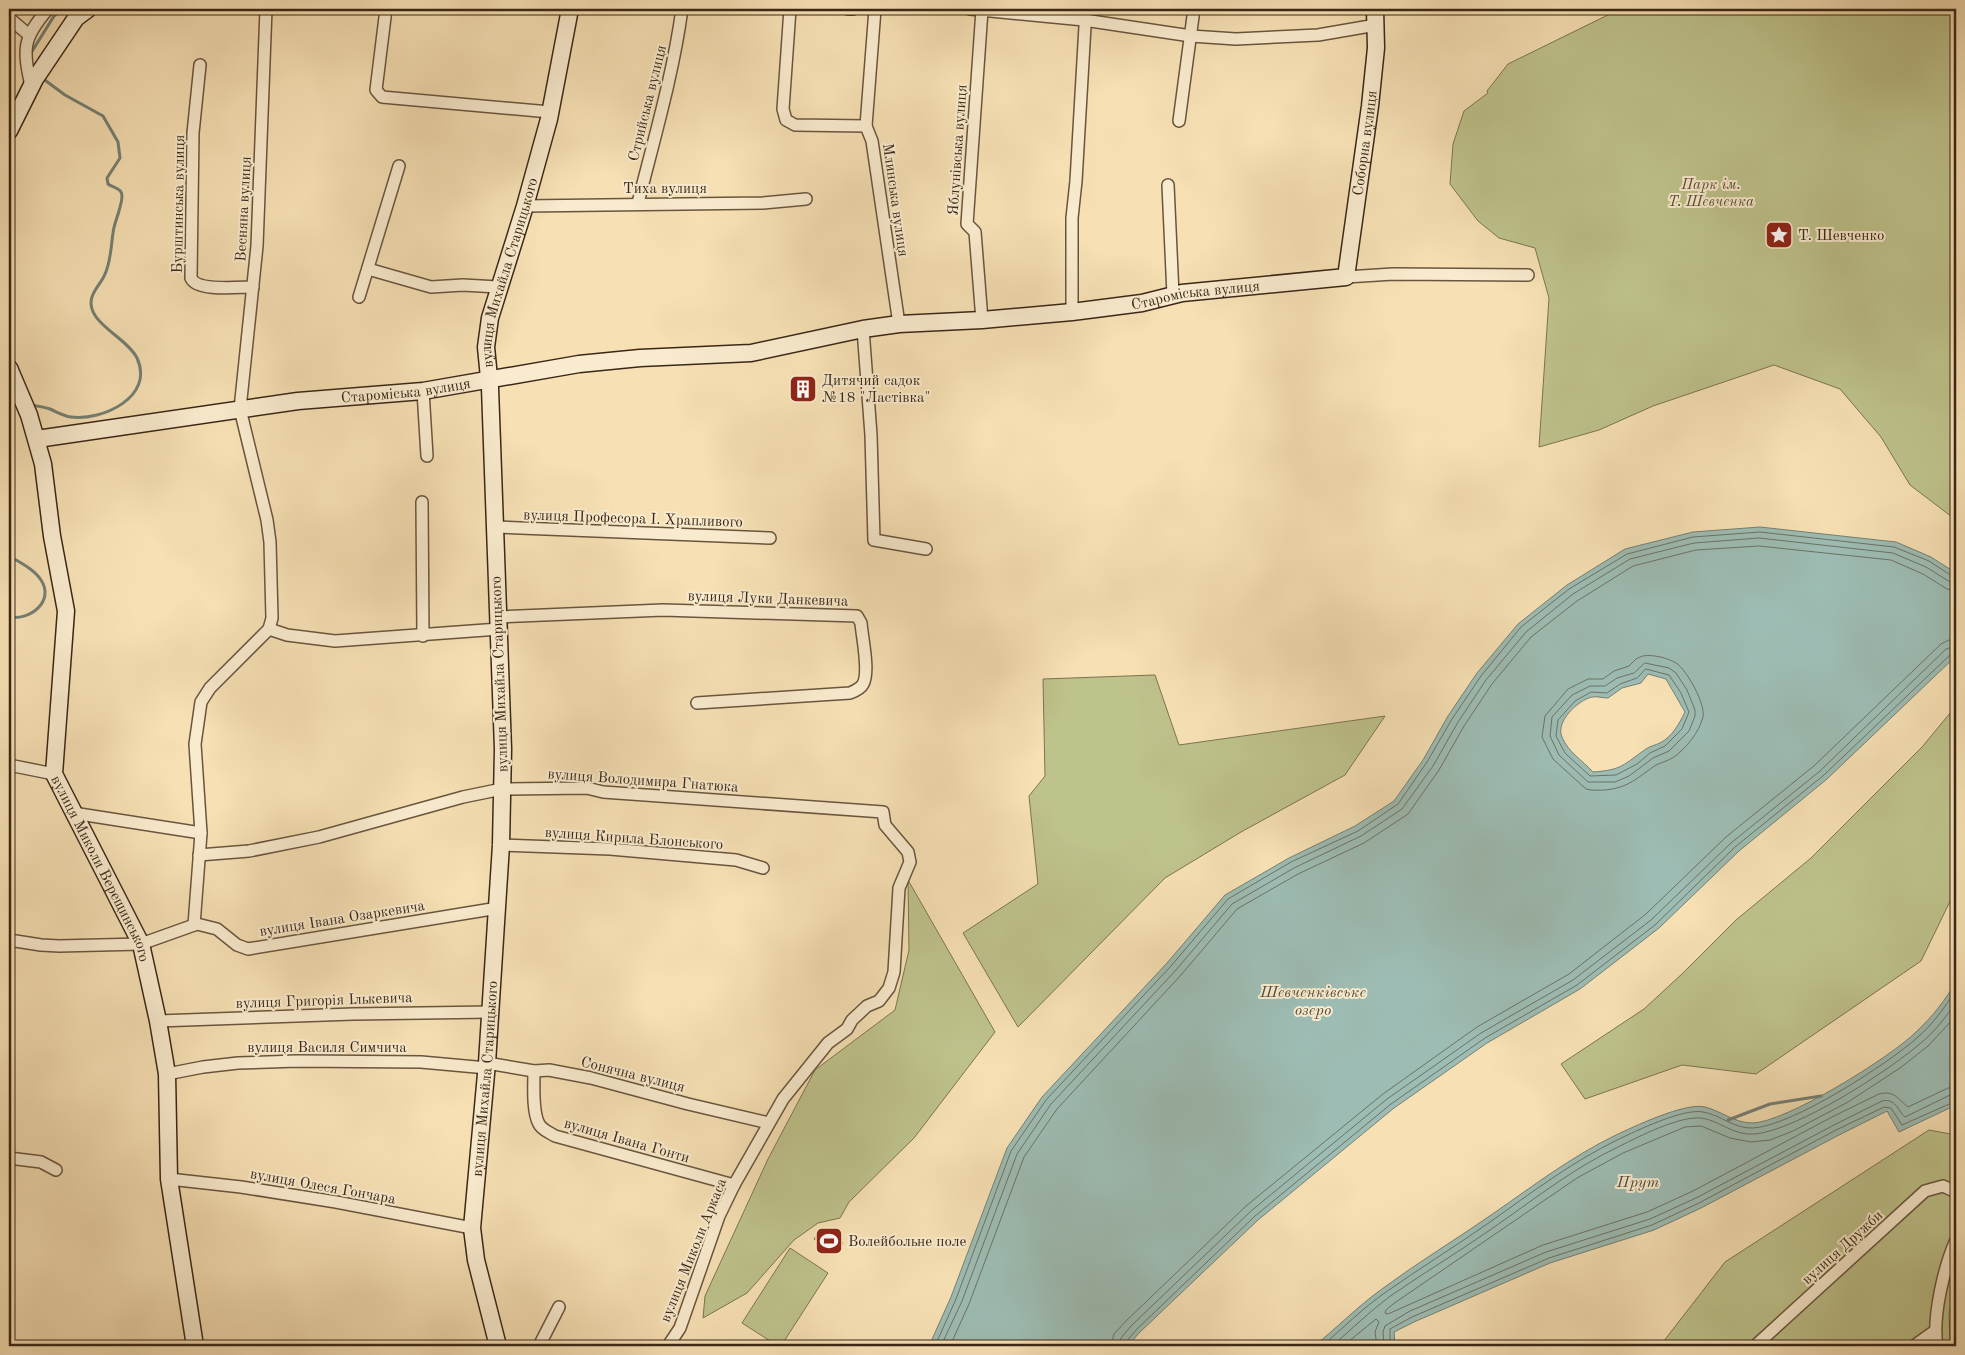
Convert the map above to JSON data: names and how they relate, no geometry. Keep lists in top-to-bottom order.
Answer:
{
  "streets": {
    "street": [
      "Стрийська вулиця",
      "Соборна вулиця",
      "Яблунівська вулиця",
      "Тиха вулиця",
      "Млинська вулиця",
      "Бурштинська вулиця",
      "Весняна вулиця",
      "вулиця Михайла Старицького",
      "Староміська вулиця",
      "вулиця Професора І. Храпливого",
      "вулиця Луки Данкевича",
      "вулиця Володимира Гнатюка",
      "вулиця Кирила Блонського",
      "вулиця Миколи Верещинського",
      "вулиця Івана Озаркевича",
      "вулиця Григорія Ількевича",
      "вулиця Василя Симчича",
      "Сонячна вулиця",
      "вулиця Івана Гонти",
      "вулиця Олеся Гончара",
      "вулиця Дружби",
      "вулиця Миколи Аркаса"
    ]
  },
  "crossings": [
    ["Стрийська вулиця", "Тиха вулиця"],
    ["Соборна вулиця", "Староміська вулиця"],
    ["Яблунівська вулиця", "Староміська вулиця"],
    ["Тиха вулиця", "вулиця Михайла Старицького"],
    ["Млинська вулиця", "Староміська вулиця"],
    ["Бурштинська вулиця", "Весняна вулиця"],
    ["Весняна вулиця", "Староміська вулиця"],
    ["Весняна вулиця", "вулиця Луки Данкевича"],
    ["вулиця Михайла Старицького", "Староміська вулиця"],
    ["вулиця Михайла Старицького", "вулиця Професора І. Храпливого"],
    ["вулиця Михайла Старицького", "вулиця Луки Данкевича"],
    ["вулиця Михайла Старицького", "вулиця Володимира Гнатюка"],
    ["вулиця Михайла Старицького", "вулиця Кирила Блонського"],
    ["вулиця Михайла Старицького", "вулиця Івана Озаркевича"],
    ["вулиця Михайла Старицького", "вулиця Григорія Ількевича"],
    ["вулиця Михайла Старицького", "вулиця Василя Симчича"],
    ["вулиця Михайла Старицького", "Сонячна вулиця"],
    ["вулиця Михайла Старицького", "вулиця Олеся Гончара"],
    ["Староміська вулиця", "вулиця Миколи Верещинського"],
    ["вулиця Володимира Гнатюка", "вулиця Миколи Аркаса"],
    ["вулиця Миколи Верещинського", "вулиця Григорія Ількевича"],
    ["вулиця Миколи Верещинського", "вулиця Василя Симчича"],
    ["вулиця Миколи Верещинського", "вулиця Олеся Гончара"],
    ["вулиця Василя Симчича", "Сонячна вулиця"],
    ["Сонячна вулиця", "вулиця Івана Гонти"],
    ["Сонячна вулиця", "вулиця Миколи Аркаса"],
    ["вулиця Івана Гонти", "вулиця Миколи Аркаса"]
  ],
  "water": ["Шевченківське озеро", "Прут"],
  "parks": ["Парк ім. Т. Шевченка"],
  "places": {
    "place": ["Т. Шевченко"],
    "building": ["Дитячий садок №18 \"Ластівка\""],
    "sports": ["Волейбольне поле"]
  }
}
